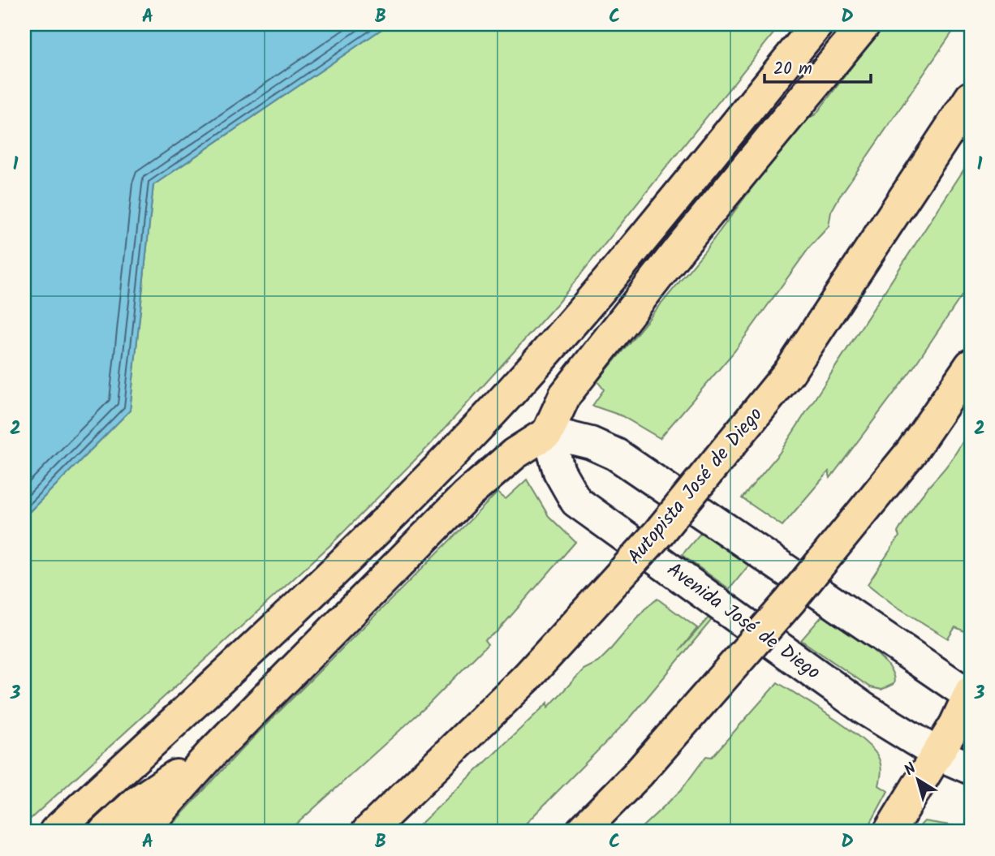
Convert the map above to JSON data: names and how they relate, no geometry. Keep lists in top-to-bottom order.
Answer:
{
  "streets": {
    "highway": ["Autopista José de Diego"],
    "main road": ["Avenida José de Diego"]
  },
  "scale_bar": "20 m",
  "north": "top left",
  "grid": {
    "columns": [
      "A",
      "B",
      "C",
      "D"
    ],
    "rows": ["1", "2", "3"]
  }
}
